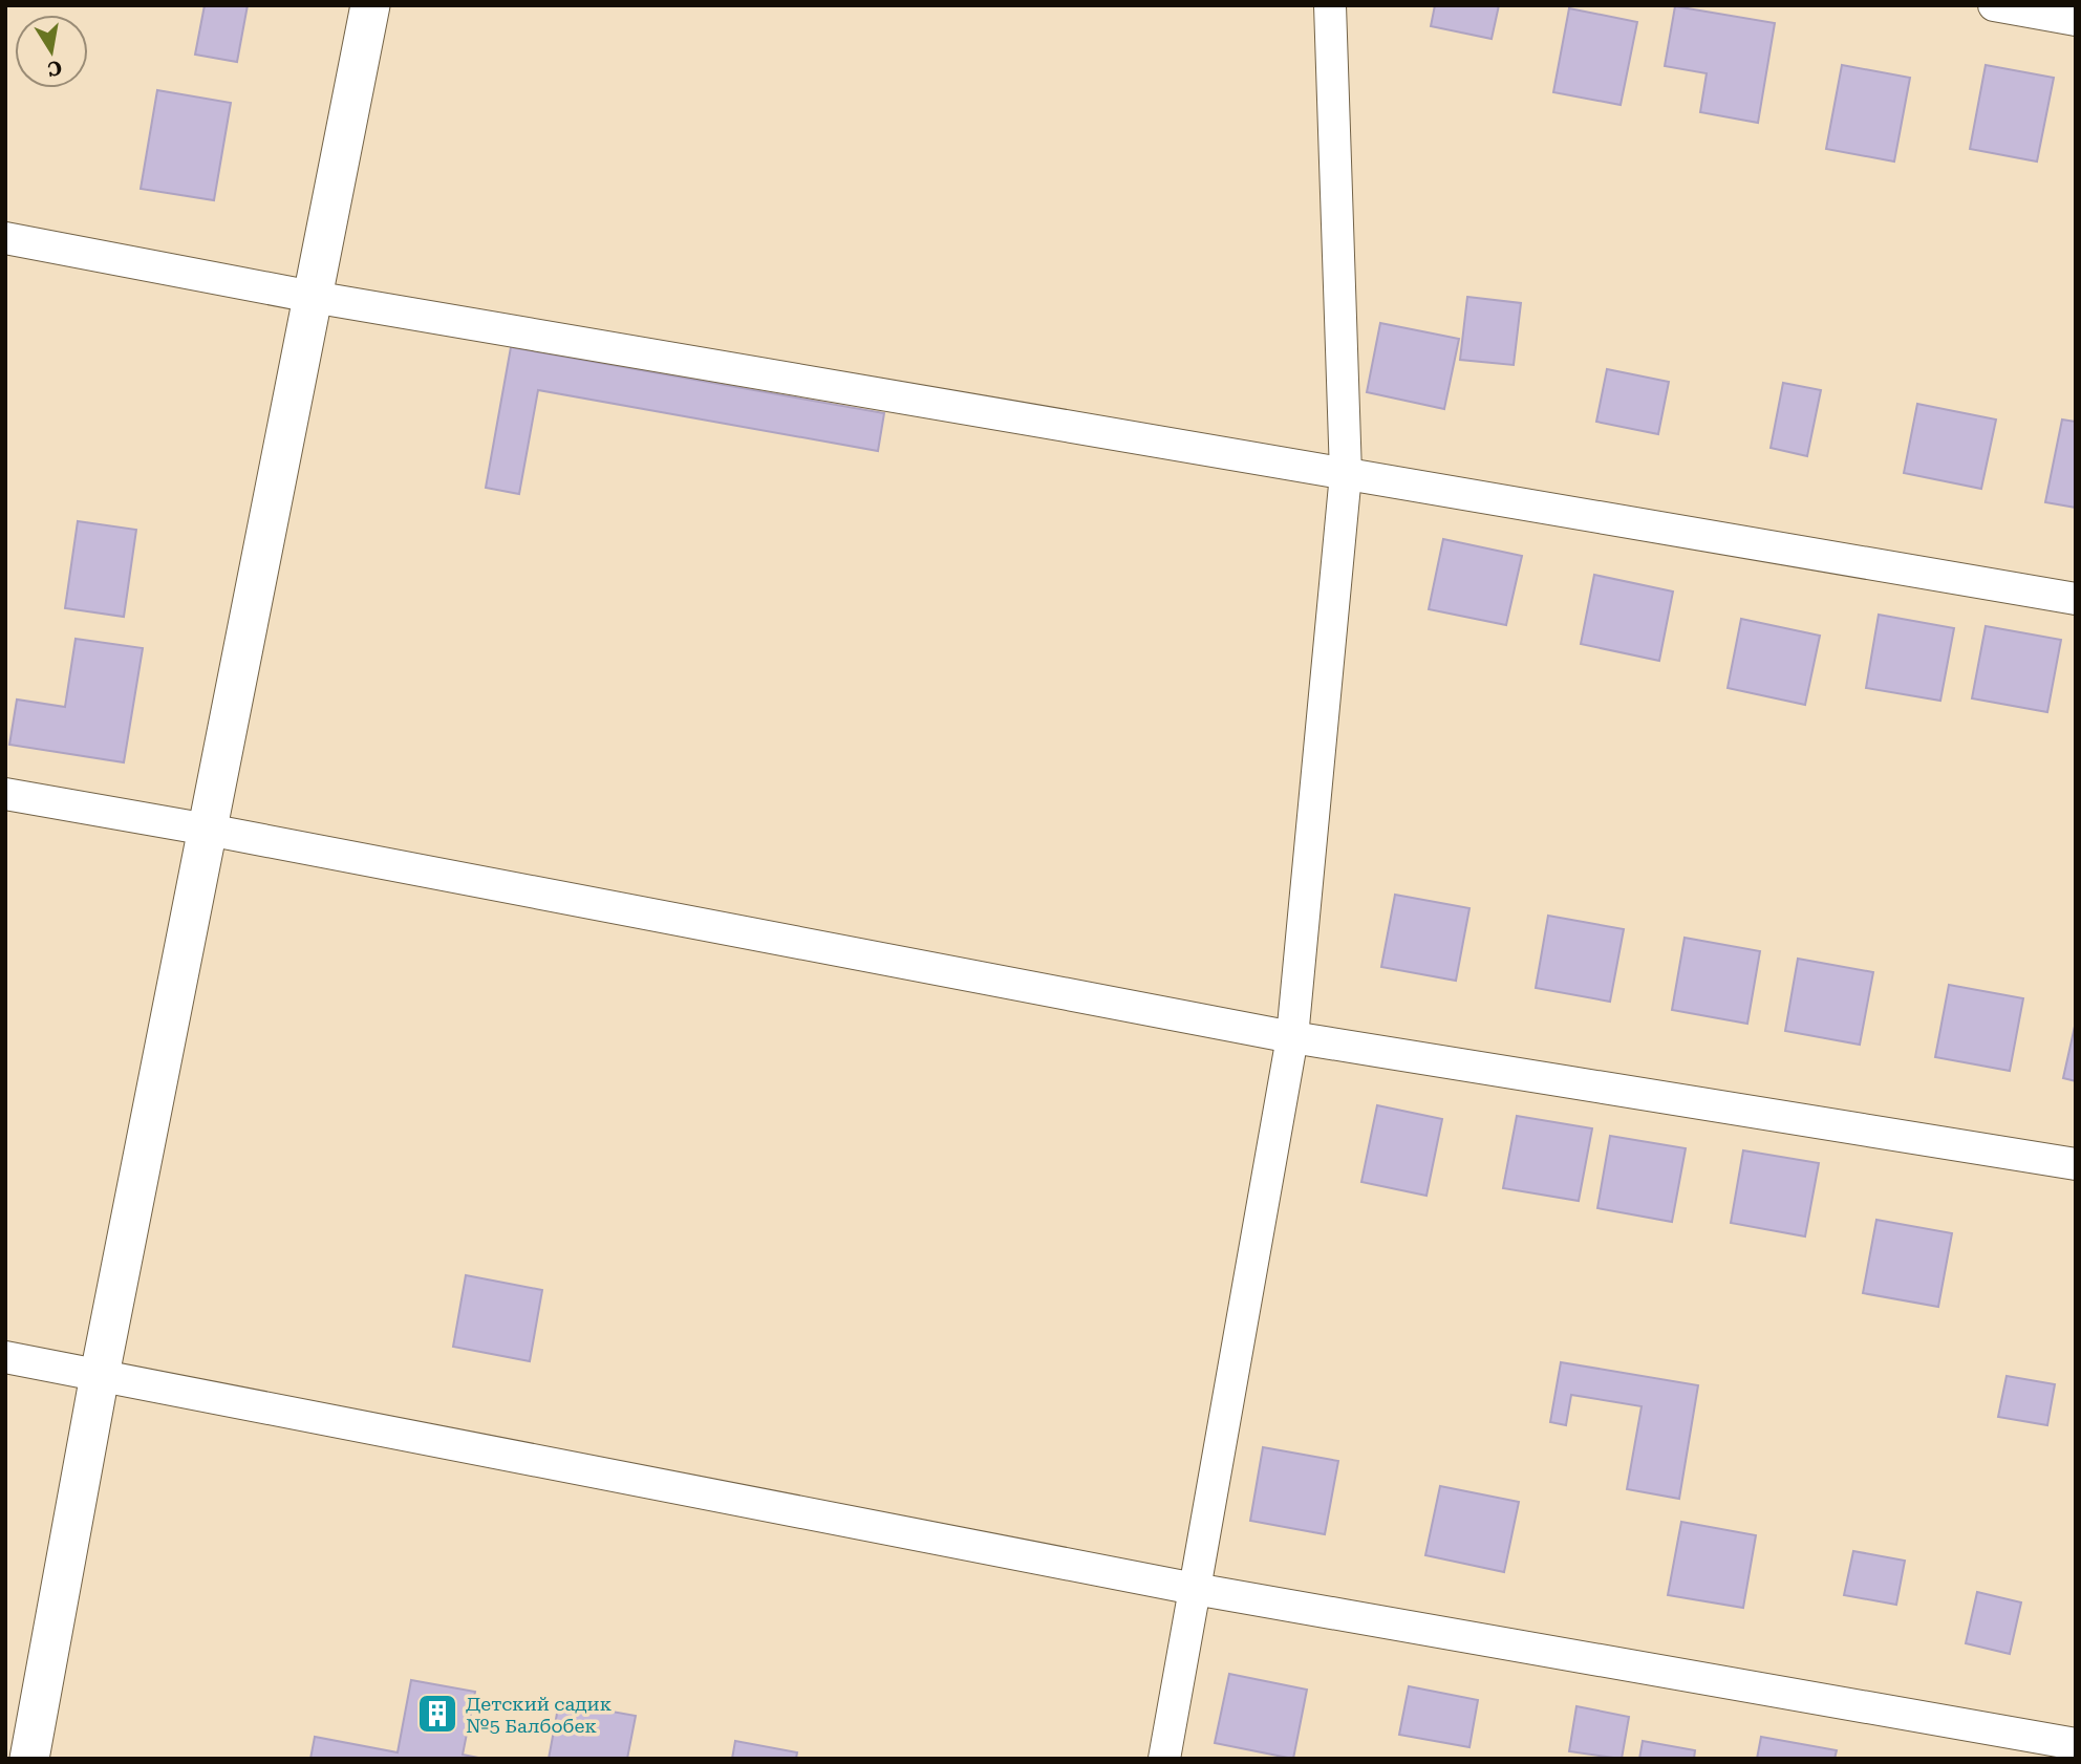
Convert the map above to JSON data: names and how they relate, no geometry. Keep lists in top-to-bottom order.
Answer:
{
  "places": {
    "building": ["Детский садик №5 Балбобек"]
  },
  "north": "bottom"
}
